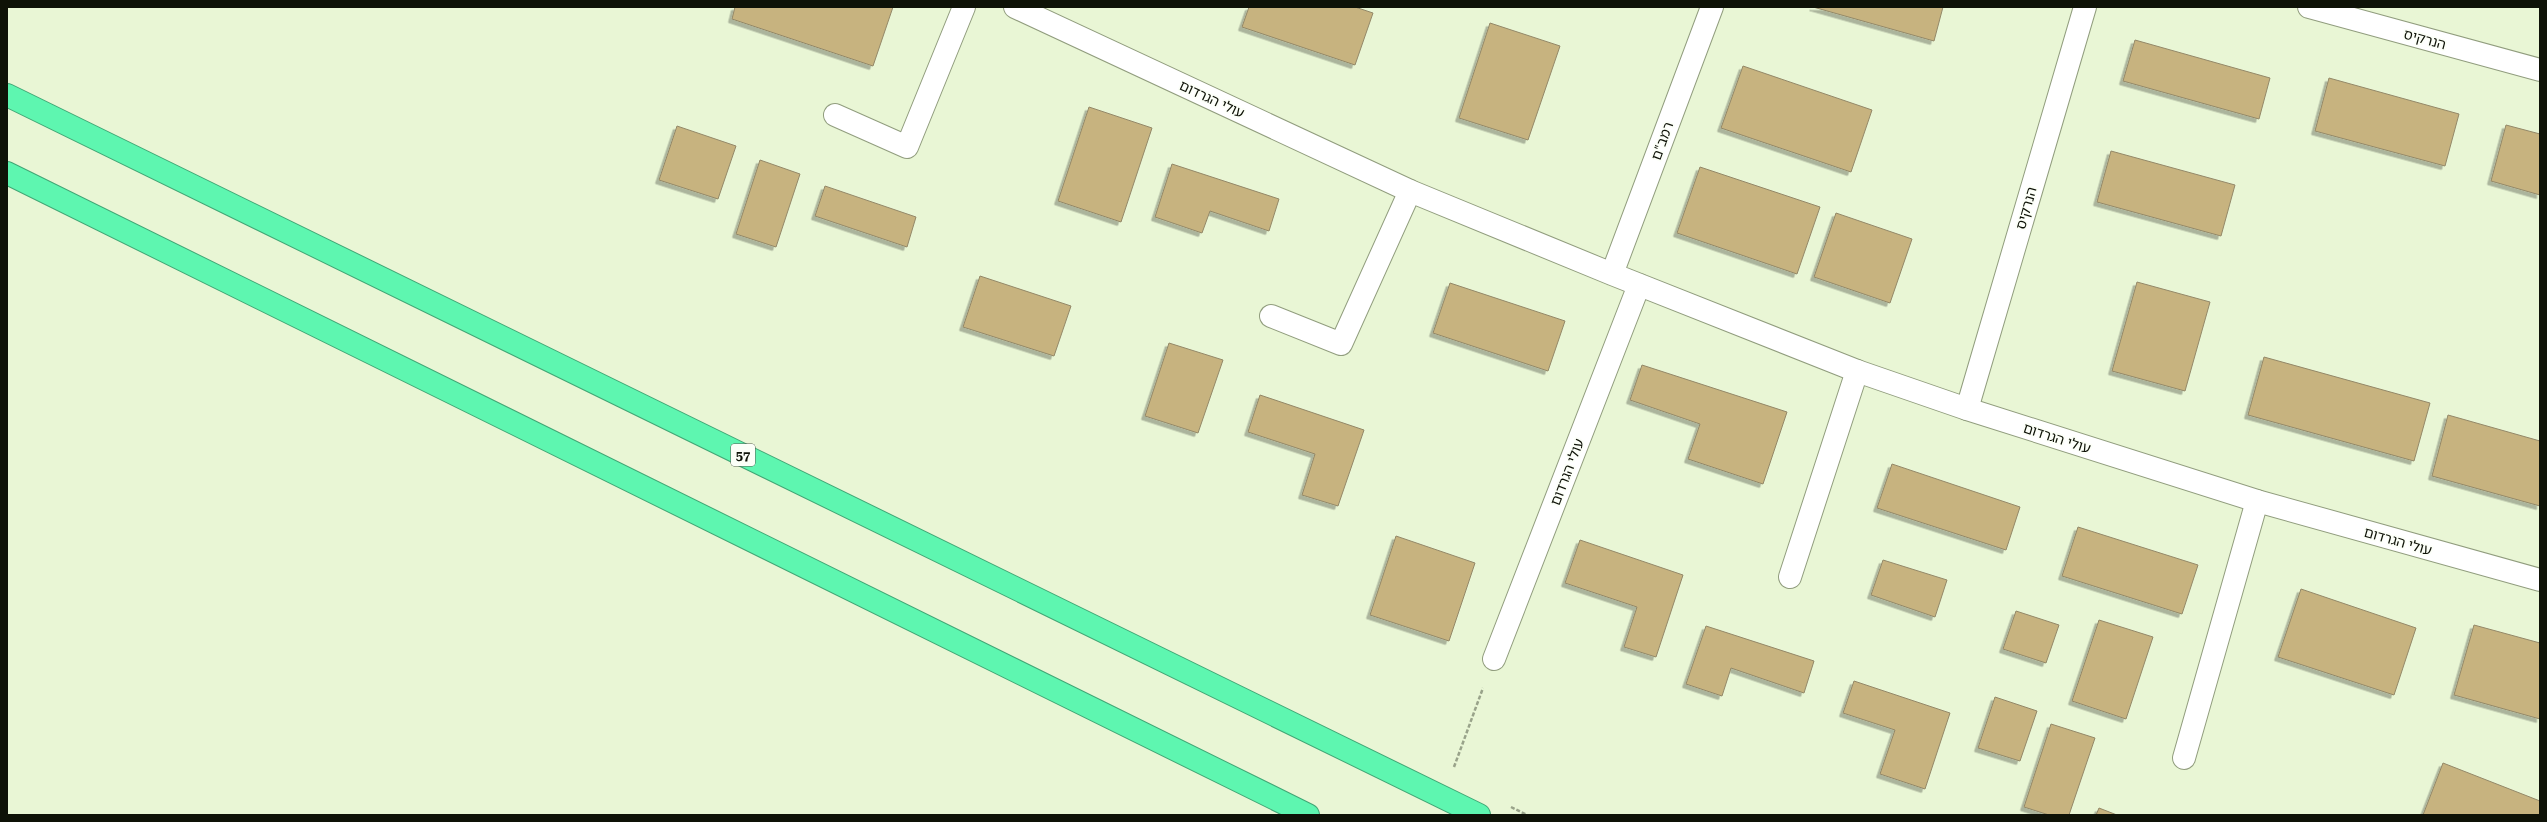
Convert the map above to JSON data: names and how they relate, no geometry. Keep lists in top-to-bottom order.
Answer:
{
  "streets": {
    "highway": ["57"],
    "street": ["הנרקיס", "עולי הגרדום", "רמב\"ם"]
  },
  "crossings": [
    ["הנרקיס", "עולי הגרדום"],
    ["עולי הגרדום", "רמב\"ם"]
  ]
}
